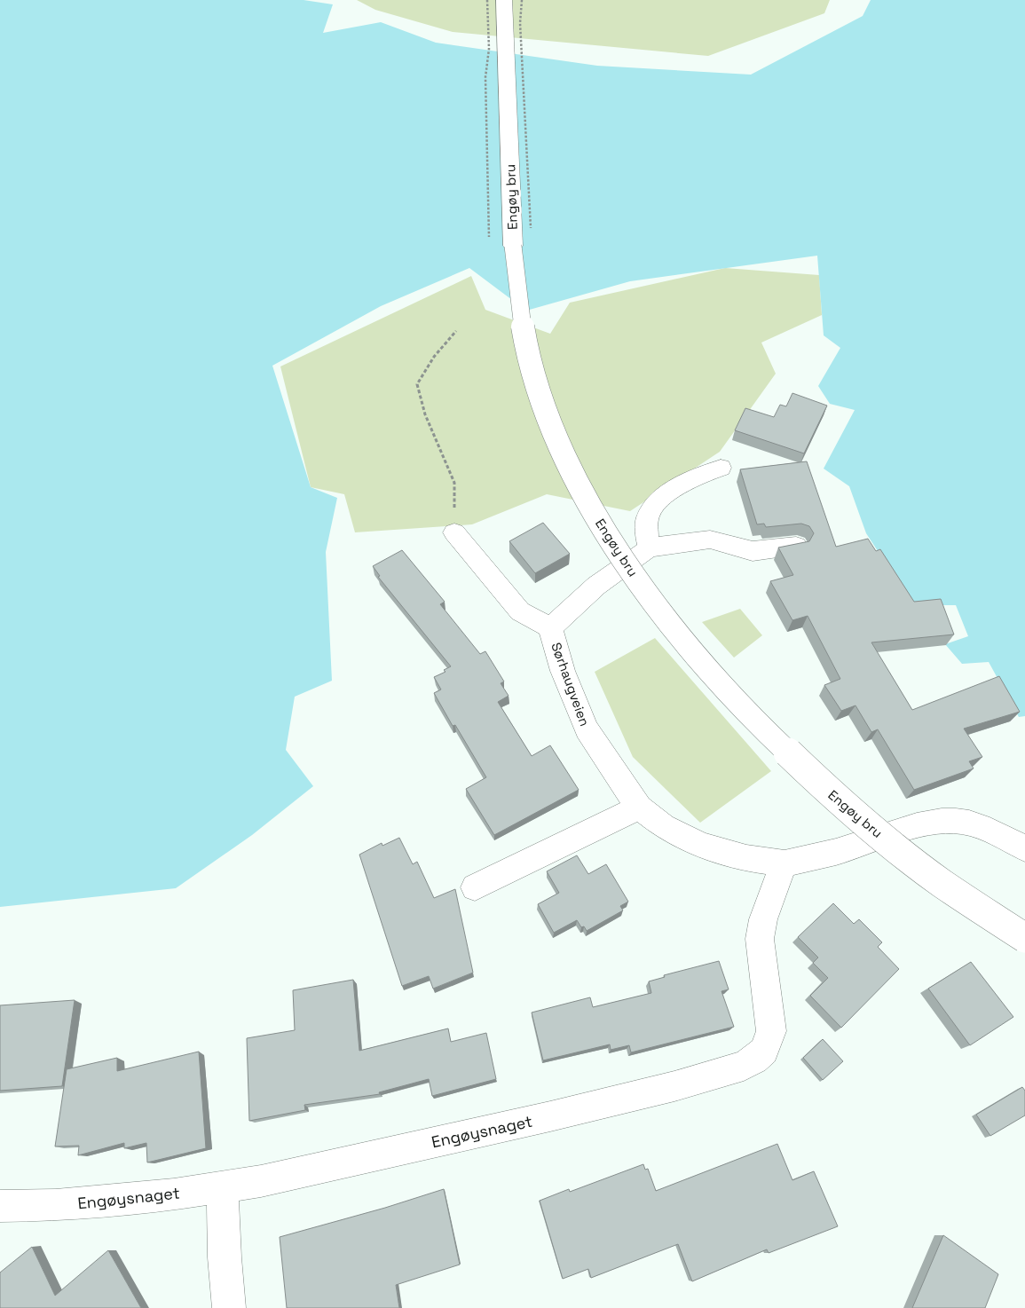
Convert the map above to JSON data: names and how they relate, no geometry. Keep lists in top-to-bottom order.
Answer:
{
  "streets": {
    "street": ["Engøy bru", "Sørhaugveien", "Engøysnaget"]
  },
  "crossings": [
    ["Sørhaugveien", "Engøysnaget"]
  ]
}
